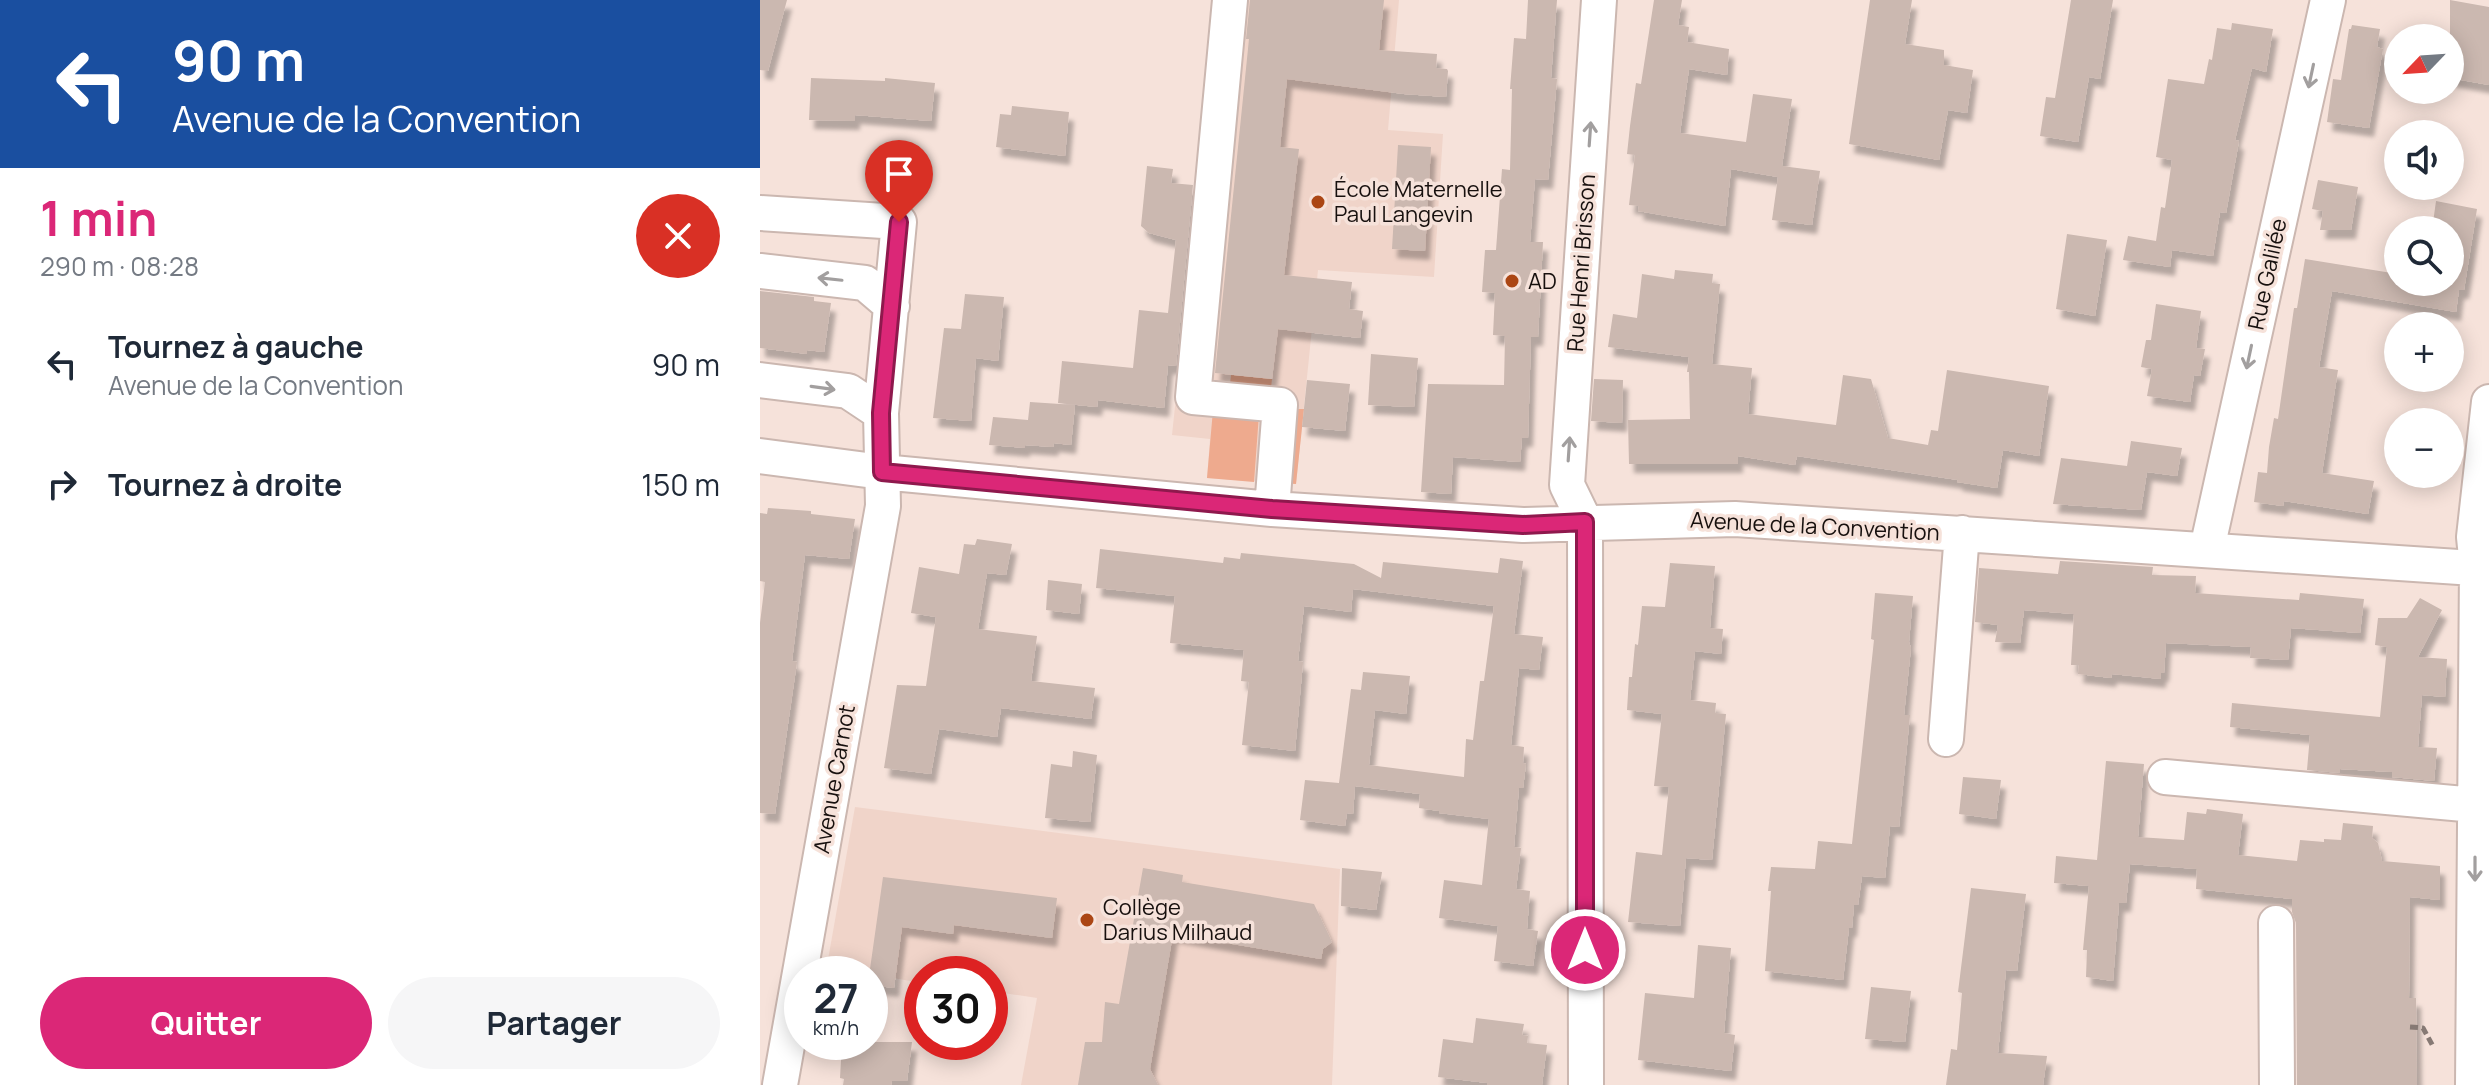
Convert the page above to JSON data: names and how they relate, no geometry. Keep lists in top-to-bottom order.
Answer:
{
  "streets": {
    "street": [
      "Rue Henri Brisson",
      "Rue Galilée",
      "Avenue de la Convention",
      "Avenue Carnot"
    ]
  },
  "crossings": [
    ["Rue Henri Brisson", "Avenue de la Convention"],
    ["Rue Galilée", "Avenue de la Convention"],
    ["Avenue de la Convention", "Avenue Carnot"]
  ],
  "one_way": ["Rue Henri Brisson"],
  "places": ["École Maternelle Paul Langevin", "AD", "Collège Darius Milhaud"],
  "north": "bottom left",
  "page": {
    "turn": ["90 m", "Avenue de la Convention"],
    "map_buttons": ["+", "−"],
    "heading": ["1 min", "290 m · 08:28"],
    "list": [
      {
        "name": "Tournez à gauche",
        "note": "Avenue de la Convention",
        "value": "90 m"
      },
      {
        "name": "Tournez à droite",
        "value": "150 m"
      }
    ],
    "speed": "27 km/h",
    "limit": "30",
    "buttons": ["Quitter", "Partager"]
  }
}
